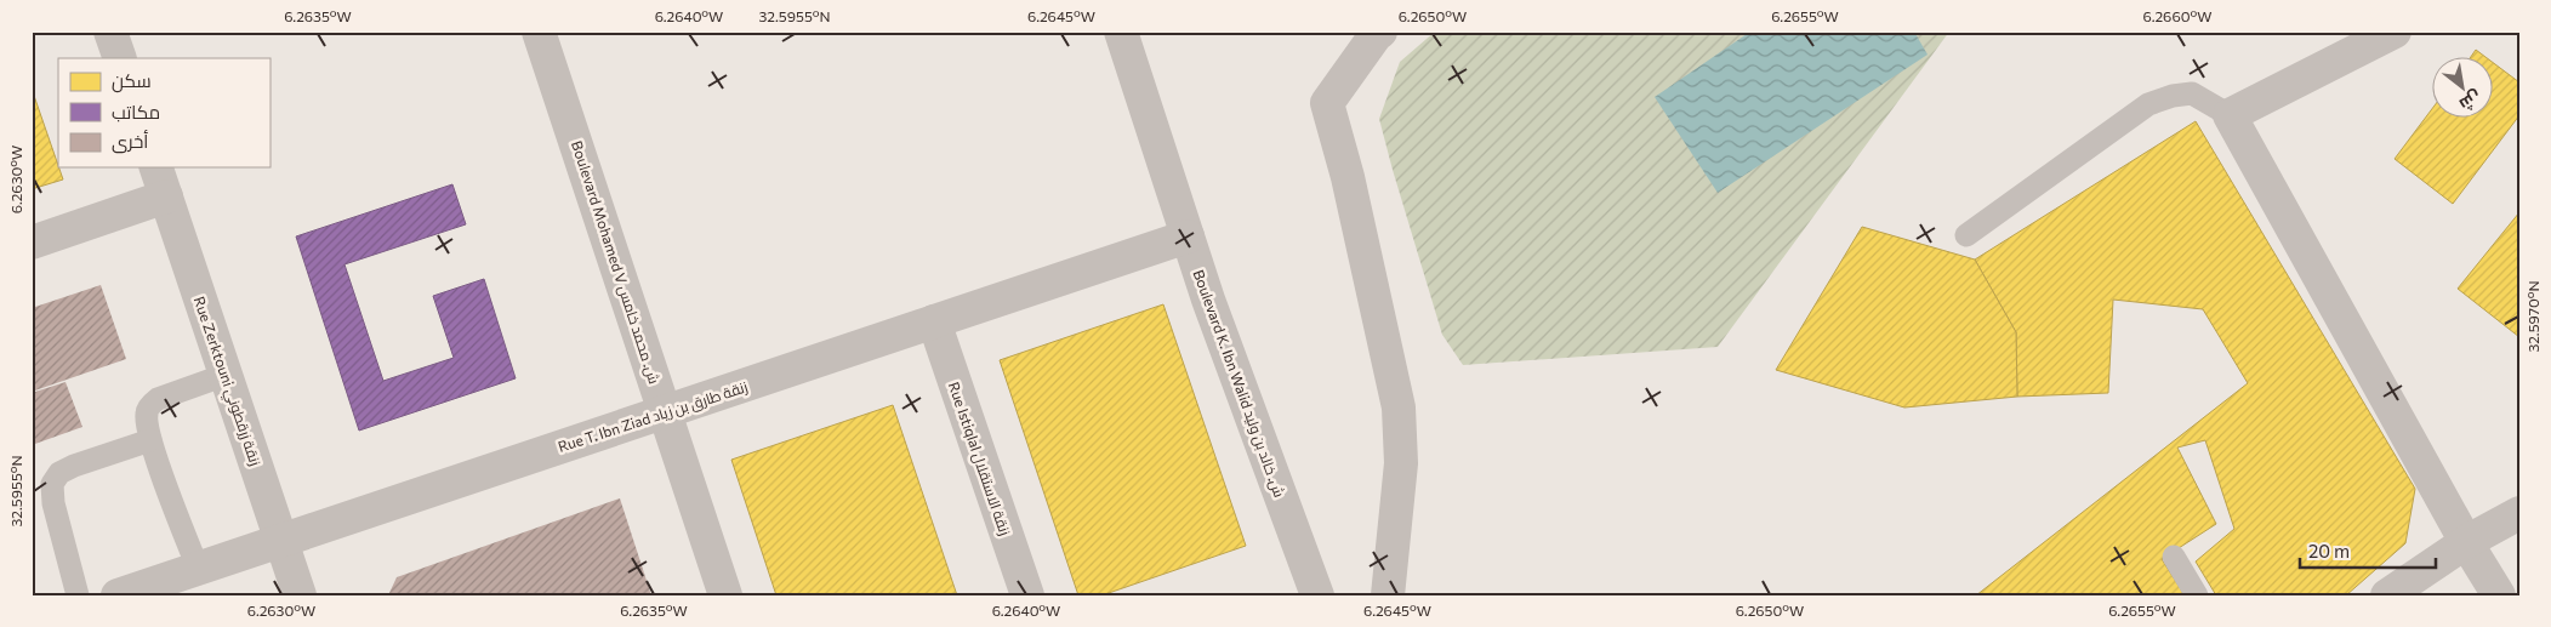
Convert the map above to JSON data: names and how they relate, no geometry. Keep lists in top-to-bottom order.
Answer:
{
  "streets": {
    "street": [
      "Boulevard Mohamed V ش. محمد خامس",
      "Rue Zerktouni زنقة زرقطوني",
      "Boulevard K. Ibn Walid ش. خالد بن وليد",
      "Rue T. Ibn Ziad زنقة طارق بن زياد",
      "Rue Istiqlal زنقة الاستقلال"
    ]
  },
  "crossings": [
    ["Boulevard Mohamed V ش. محمد خامس", "Rue T. Ibn Ziad زنقة طارق بن زياد"],
    ["Rue Zerktouni زنقة زرقطوني", "Rue T. Ibn Ziad زنقة طارق بن زياد"],
    ["Boulevard K. Ibn Walid ش. خالد بن وليد", "Rue T. Ibn Ziad زنقة طارق بن زياد"],
    ["Rue T. Ibn Ziad زنقة طارق بن زياد", "Rue Istiqlal زنقة الاستقلال"]
  ],
  "legend": ["سكن", "مكاتب", "أخرى"],
  "scale_bar": "20 m",
  "north": "bottom right",
  "coordinates": [
    "6.2635°W",
    "6.2640°W",
    "32.5955°N",
    "6.2645°W",
    "6.2650°W",
    "6.2655°W",
    "6.2660°W",
    "6.2630°W",
    "32.5970°N"
  ]
}
